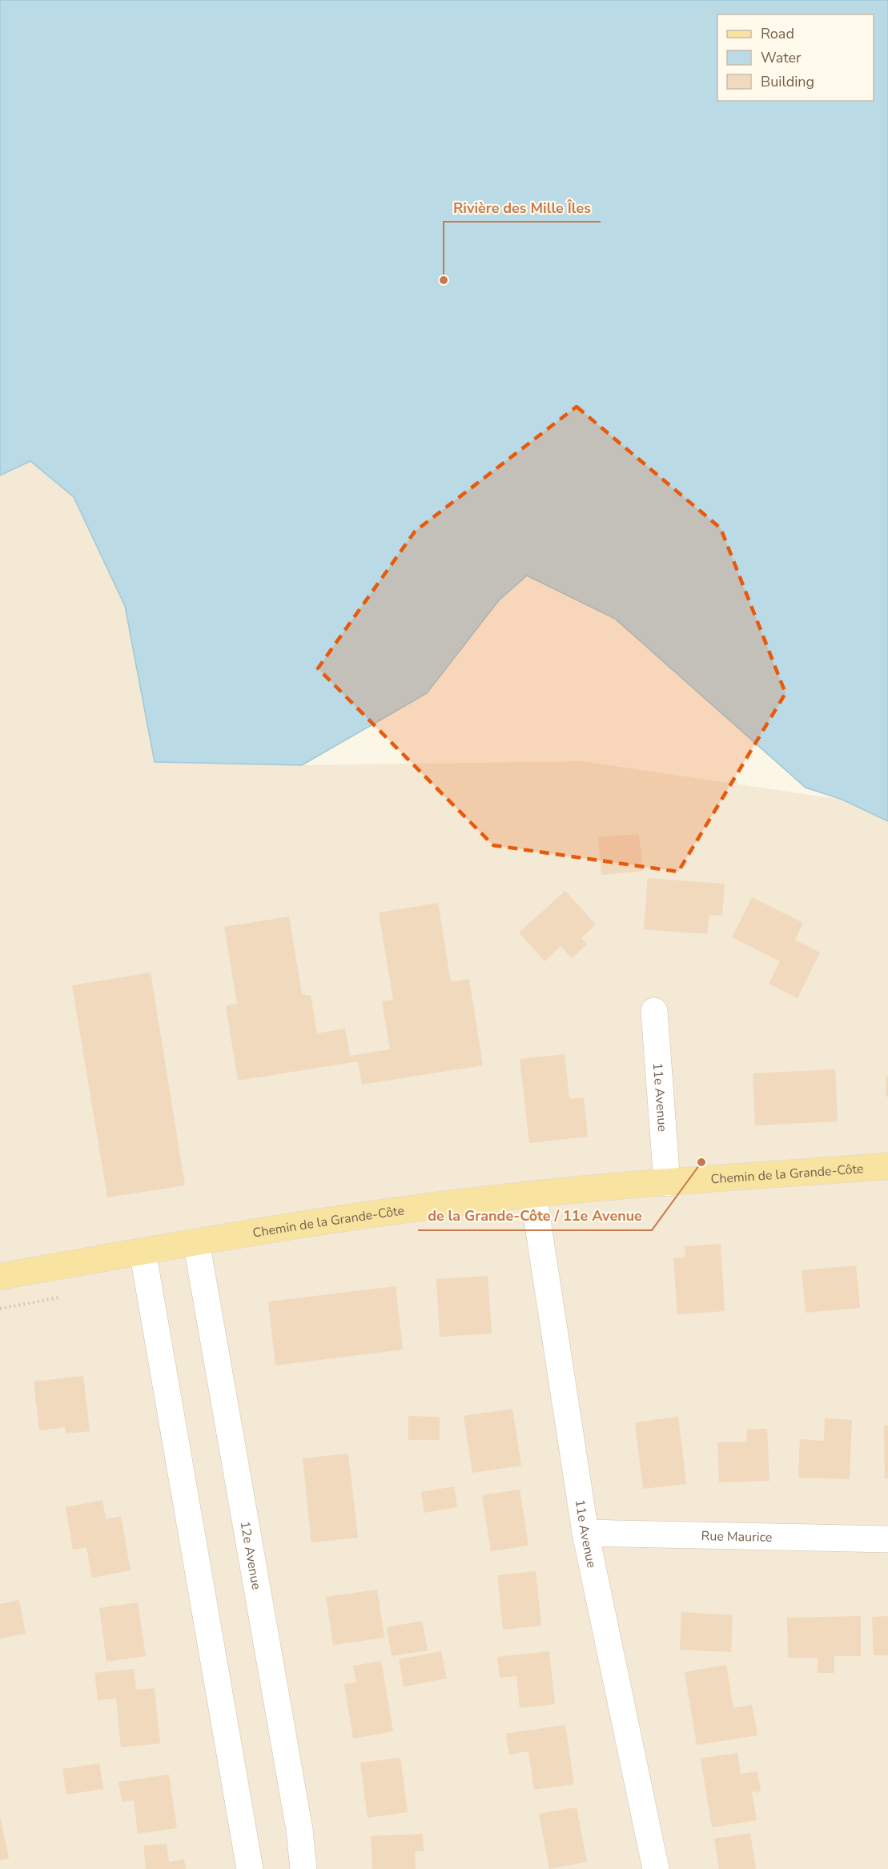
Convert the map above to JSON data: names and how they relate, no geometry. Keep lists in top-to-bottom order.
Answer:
{
  "streets": {
    "main road": ["Chemin de la Grande-Côte"],
    "street": ["11e Avenue", "Rue Maurice", "12e Avenue"]
  },
  "crossings": [
    ["11e Avenue", "Chemin de la Grande-Côte"],
    ["11e Avenue", "Rue Maurice"],
    ["Chemin de la Grande-Côte", "12e Avenue"]
  ],
  "places": ["Rivière des Mille Îles", "de la Grande-Côte / 11e Avenue"],
  "legend": ["Road", "Water", "Building"]
}
